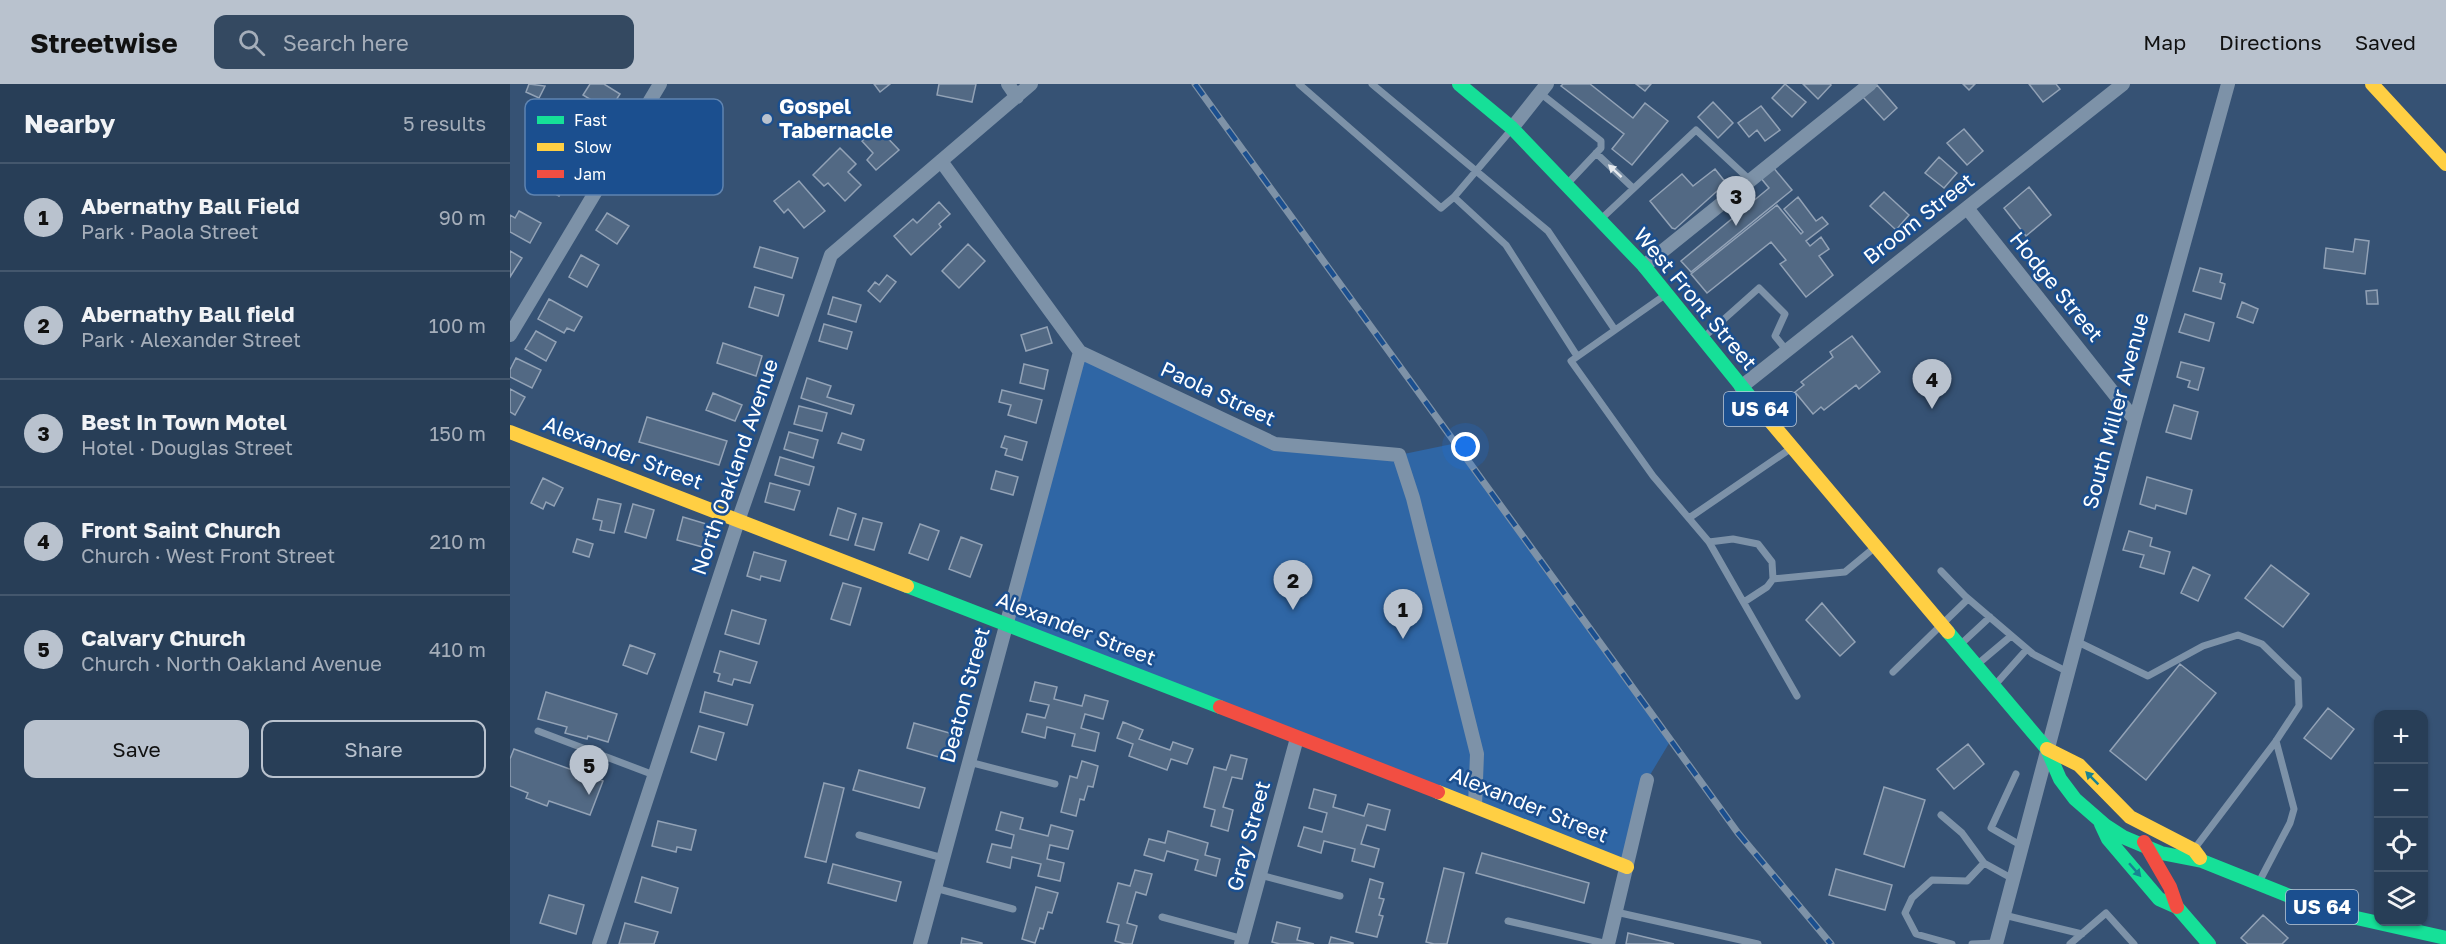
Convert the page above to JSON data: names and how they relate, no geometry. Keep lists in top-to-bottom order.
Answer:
{
  "streets": {
    "main road": ["West Front Street", "US 64", "Alexander Street"],
    "street": [
      "Broom Street",
      "Hodge Street",
      "Paola Street",
      "South Miller Avenue",
      "North Oakland Avenue",
      "Deaton Street",
      "Gray Street"
    ]
  },
  "crossings": [
    ["Broom Street", "Hodge Street"],
    ["Broom Street", "West Front Street"],
    ["Hodge Street", "South Miller Avenue"],
    ["West Front Street", "US 64"],
    ["West Front Street", "South Miller Avenue"],
    ["Paola Street", "Alexander Street"],
    ["Paola Street", "North Oakland Avenue"],
    ["Paola Street", "Deaton Street"],
    ["Alexander Street", "North Oakland Avenue"],
    ["Alexander Street", "Deaton Street"],
    ["Alexander Street", "Gray Street"]
  ],
  "places": ["Gospel Tabernacle"],
  "legend": ["Fast", "Slow", "Jam"],
  "page": {
    "header": "Streetwise",
    "search": "Search here",
    "nav": ["Map", "Directions", "Saved"],
    "heading": ["Nearby", "5 results"],
    "list": [
      {
        "mark": "1",
        "name": "Abernathy Ball Field",
        "note": "Park · Paola Street",
        "value": "90 m"
      },
      {
        "mark": "2",
        "name": "Abernathy Ball field",
        "note": "Park · Alexander Street",
        "value": "100 m"
      },
      {
        "mark": "3",
        "name": "Best In Town Motel",
        "note": "Hotel · Douglas Street",
        "value": "150 m"
      },
      {
        "mark": "4",
        "name": "Front Saint Church",
        "note": "Church · West Front Street",
        "value": "210 m"
      },
      {
        "mark": "5",
        "name": "Calvary Church",
        "note": "Church · North Oakland Avenue",
        "value": "410 m"
      }
    ],
    "pins": [
      "3",
      "4",
      "2",
      "1",
      "5"
    ],
    "buttons": ["Save", "Share"],
    "map_buttons": ["+", "−"]
  }
}
